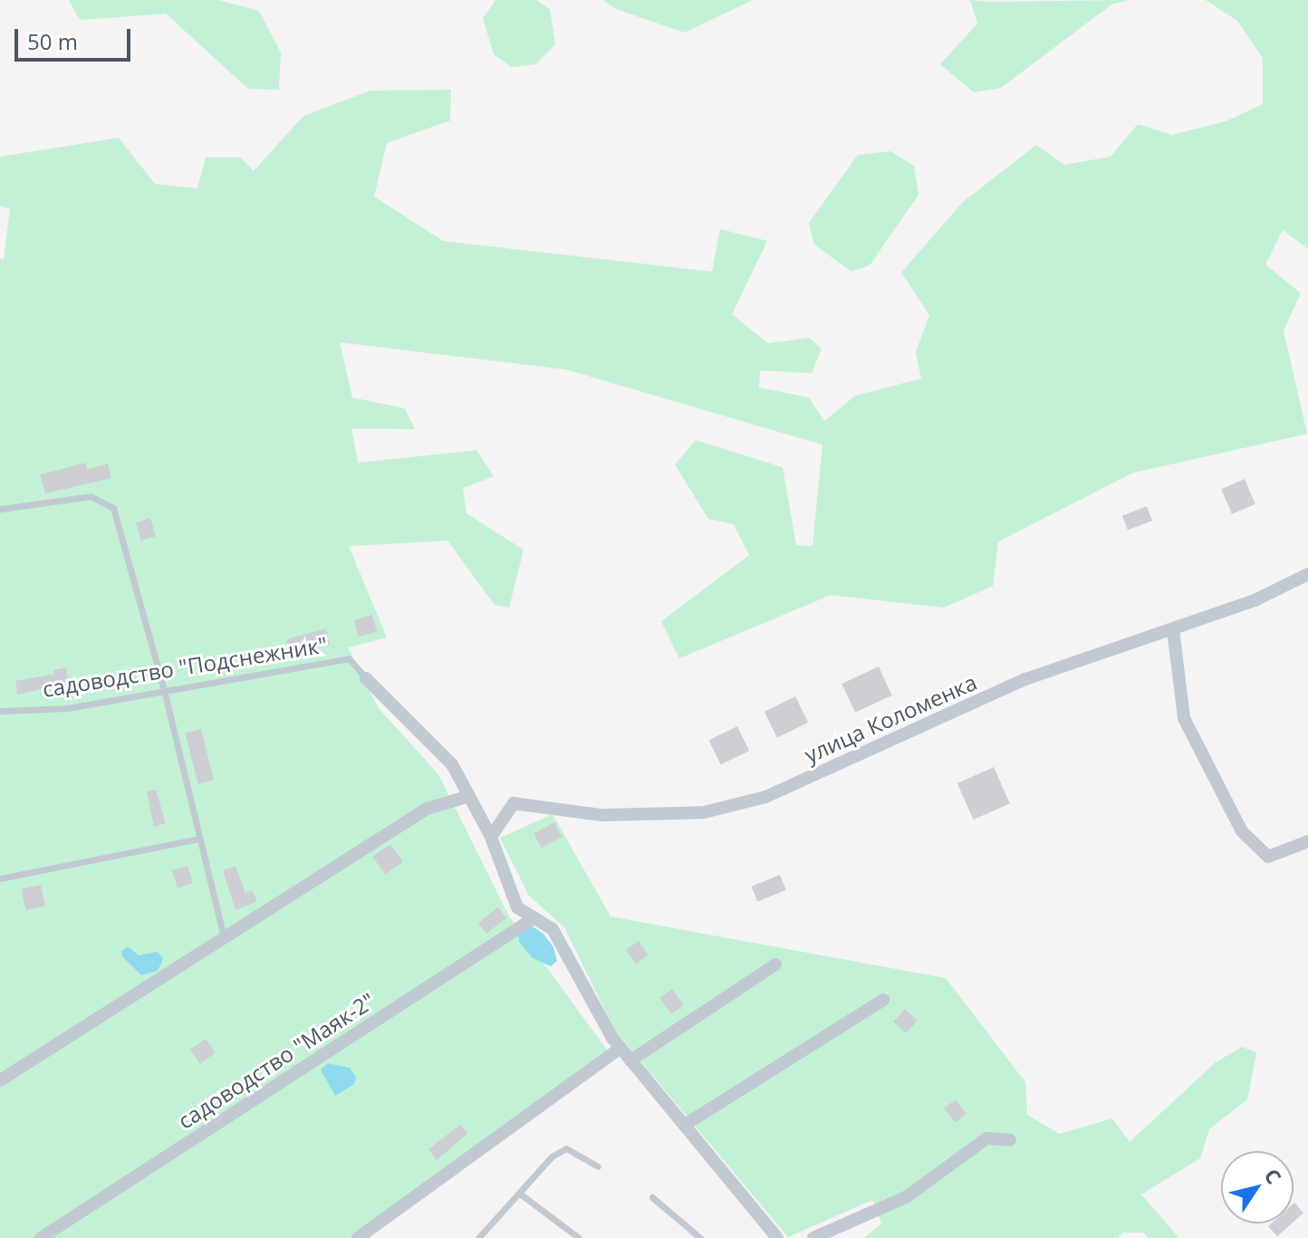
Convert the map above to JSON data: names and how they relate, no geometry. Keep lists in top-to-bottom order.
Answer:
{
  "streets": {
    "street": ["улица Коломенка", "садоводство \"Маяк-2\""],
    "lane": ["садоводство \"Подснежник\""]
  },
  "scale_bar": "50 m",
  "north": "top right"
}
